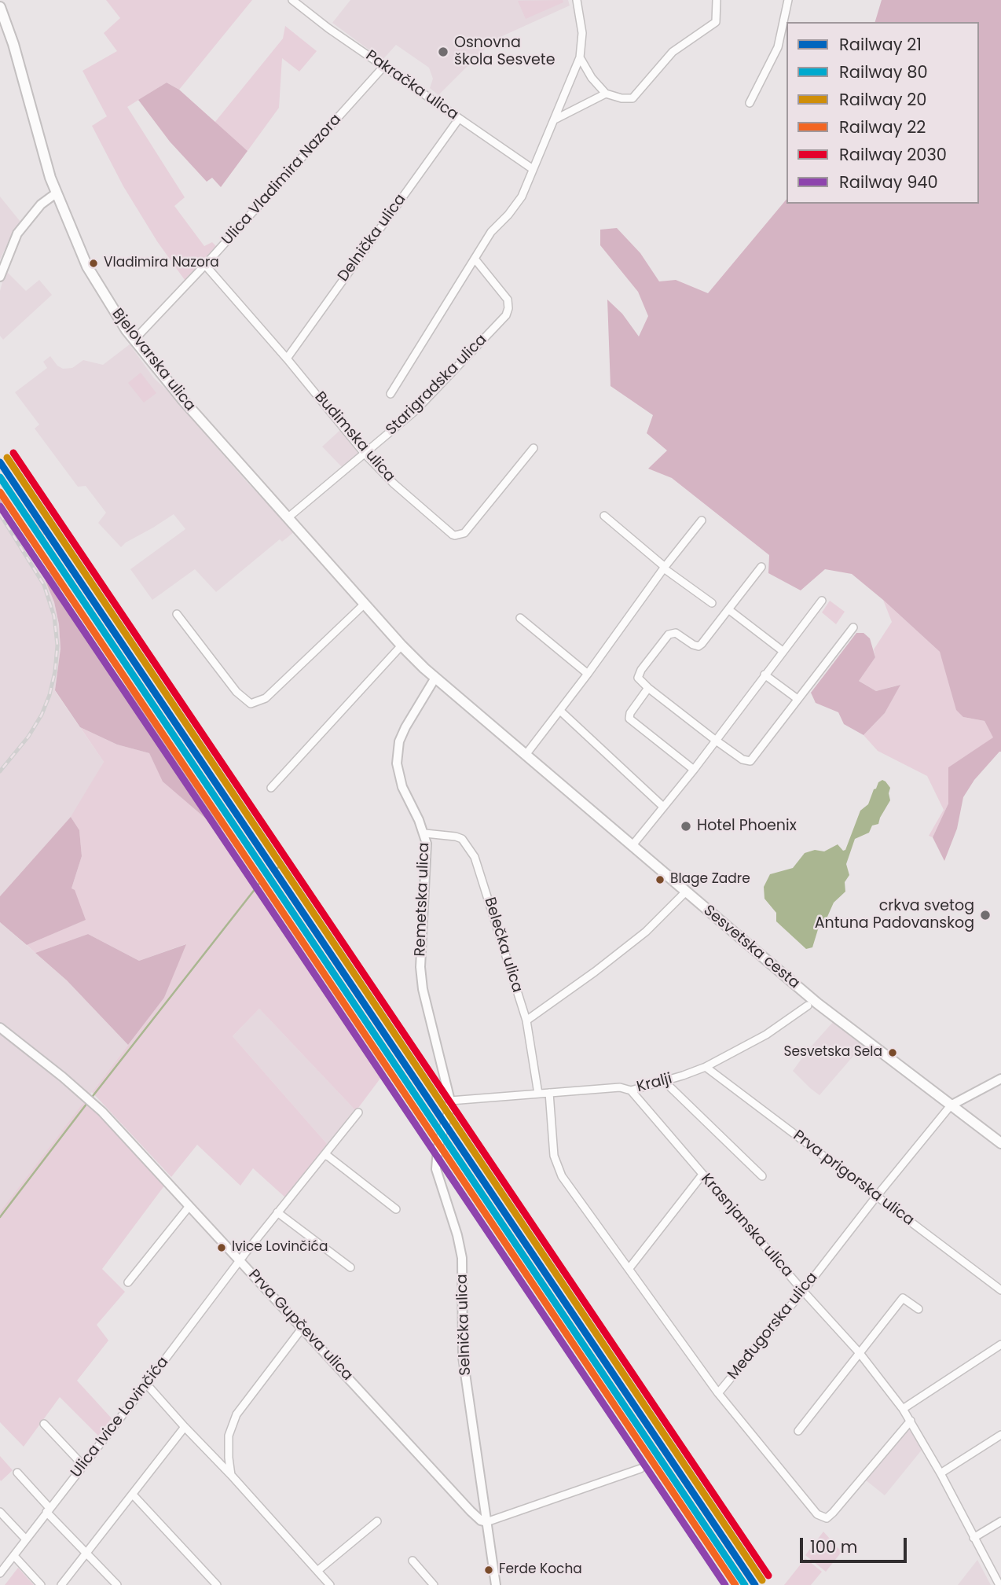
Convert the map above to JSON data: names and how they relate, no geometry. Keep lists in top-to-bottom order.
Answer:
{
  "streets": {
    "main road": ["Bjelovarska ulica", "Sesvetska cesta"],
    "street": [
      "Pakračka ulica",
      "Ulica Vladimira Nazora",
      "Delnička ulica",
      "Starigradska ulica",
      "Budimska ulica",
      "Remetska ulica",
      "Belečka ulica",
      "Kralji",
      "Prva prigorska ulica",
      "Krasnjanska ulica",
      "Selnička ulica",
      "Prva Gupčeva ulica",
      "Međugorska ulica",
      "Ulica Ivice Lovinčića"
    ]
  },
  "crossings": [
    ["Pakračka ulica", "Ulica Vladimira Nazora"],
    ["Pakračka ulica", "Delnička ulica"],
    ["Ulica Vladimira Nazora", "Bjelovarska ulica"],
    ["Ulica Vladimira Nazora", "Budimska ulica"],
    ["Delnička ulica", "Budimska ulica"],
    ["Bjelovarska ulica", "Starigradska ulica"],
    ["Bjelovarska ulica", "Remetska ulica"],
    ["Bjelovarska ulica", "Sesvetska cesta"],
    ["Starigradska ulica", "Budimska ulica"],
    ["Remetska ulica", "Belečka ulica"],
    ["Remetska ulica", "Sesvetska cesta"],
    ["Remetska ulica", "Kralji"],
    ["Remetska ulica", "Selnička ulica"],
    ["Belečka ulica", "Kralji"],
    ["Sesvetska cesta", "Međugorska ulica"],
    ["Kralji", "Prva prigorska ulica"],
    ["Kralji", "Krasnjanska ulica"],
    ["Kralji", "Selnička ulica"],
    ["Prva prigorska ulica", "Međugorska ulica"],
    ["Krasnjanska ulica", "Međugorska ulica"],
    ["Selnička ulica", "Prva Gupčeva ulica"],
    ["Prva Gupčeva ulica", "Ulica Ivice Lovinčića"]
  ],
  "places": [
    "Osnovna škola Sesvete",
    "Vladimira Nazora",
    "Hotel Phoenix",
    "Blage Zadre",
    "crkva svetog Antuna Padovanskog",
    "Sesvetska Sela",
    "Ivice Lovinčića",
    "Ferde Kocha"
  ],
  "lines": [
    "rail line 2030",
    "rail line 20",
    "rail line 21",
    "rail line 80",
    "rail line 22",
    "rail line 940"
  ],
  "legend": [
    "Railway 21",
    "Railway 80",
    "Railway 20",
    "Railway 22",
    "Railway 2030",
    "Railway 940"
  ],
  "scale_bar": "100 m"
}
